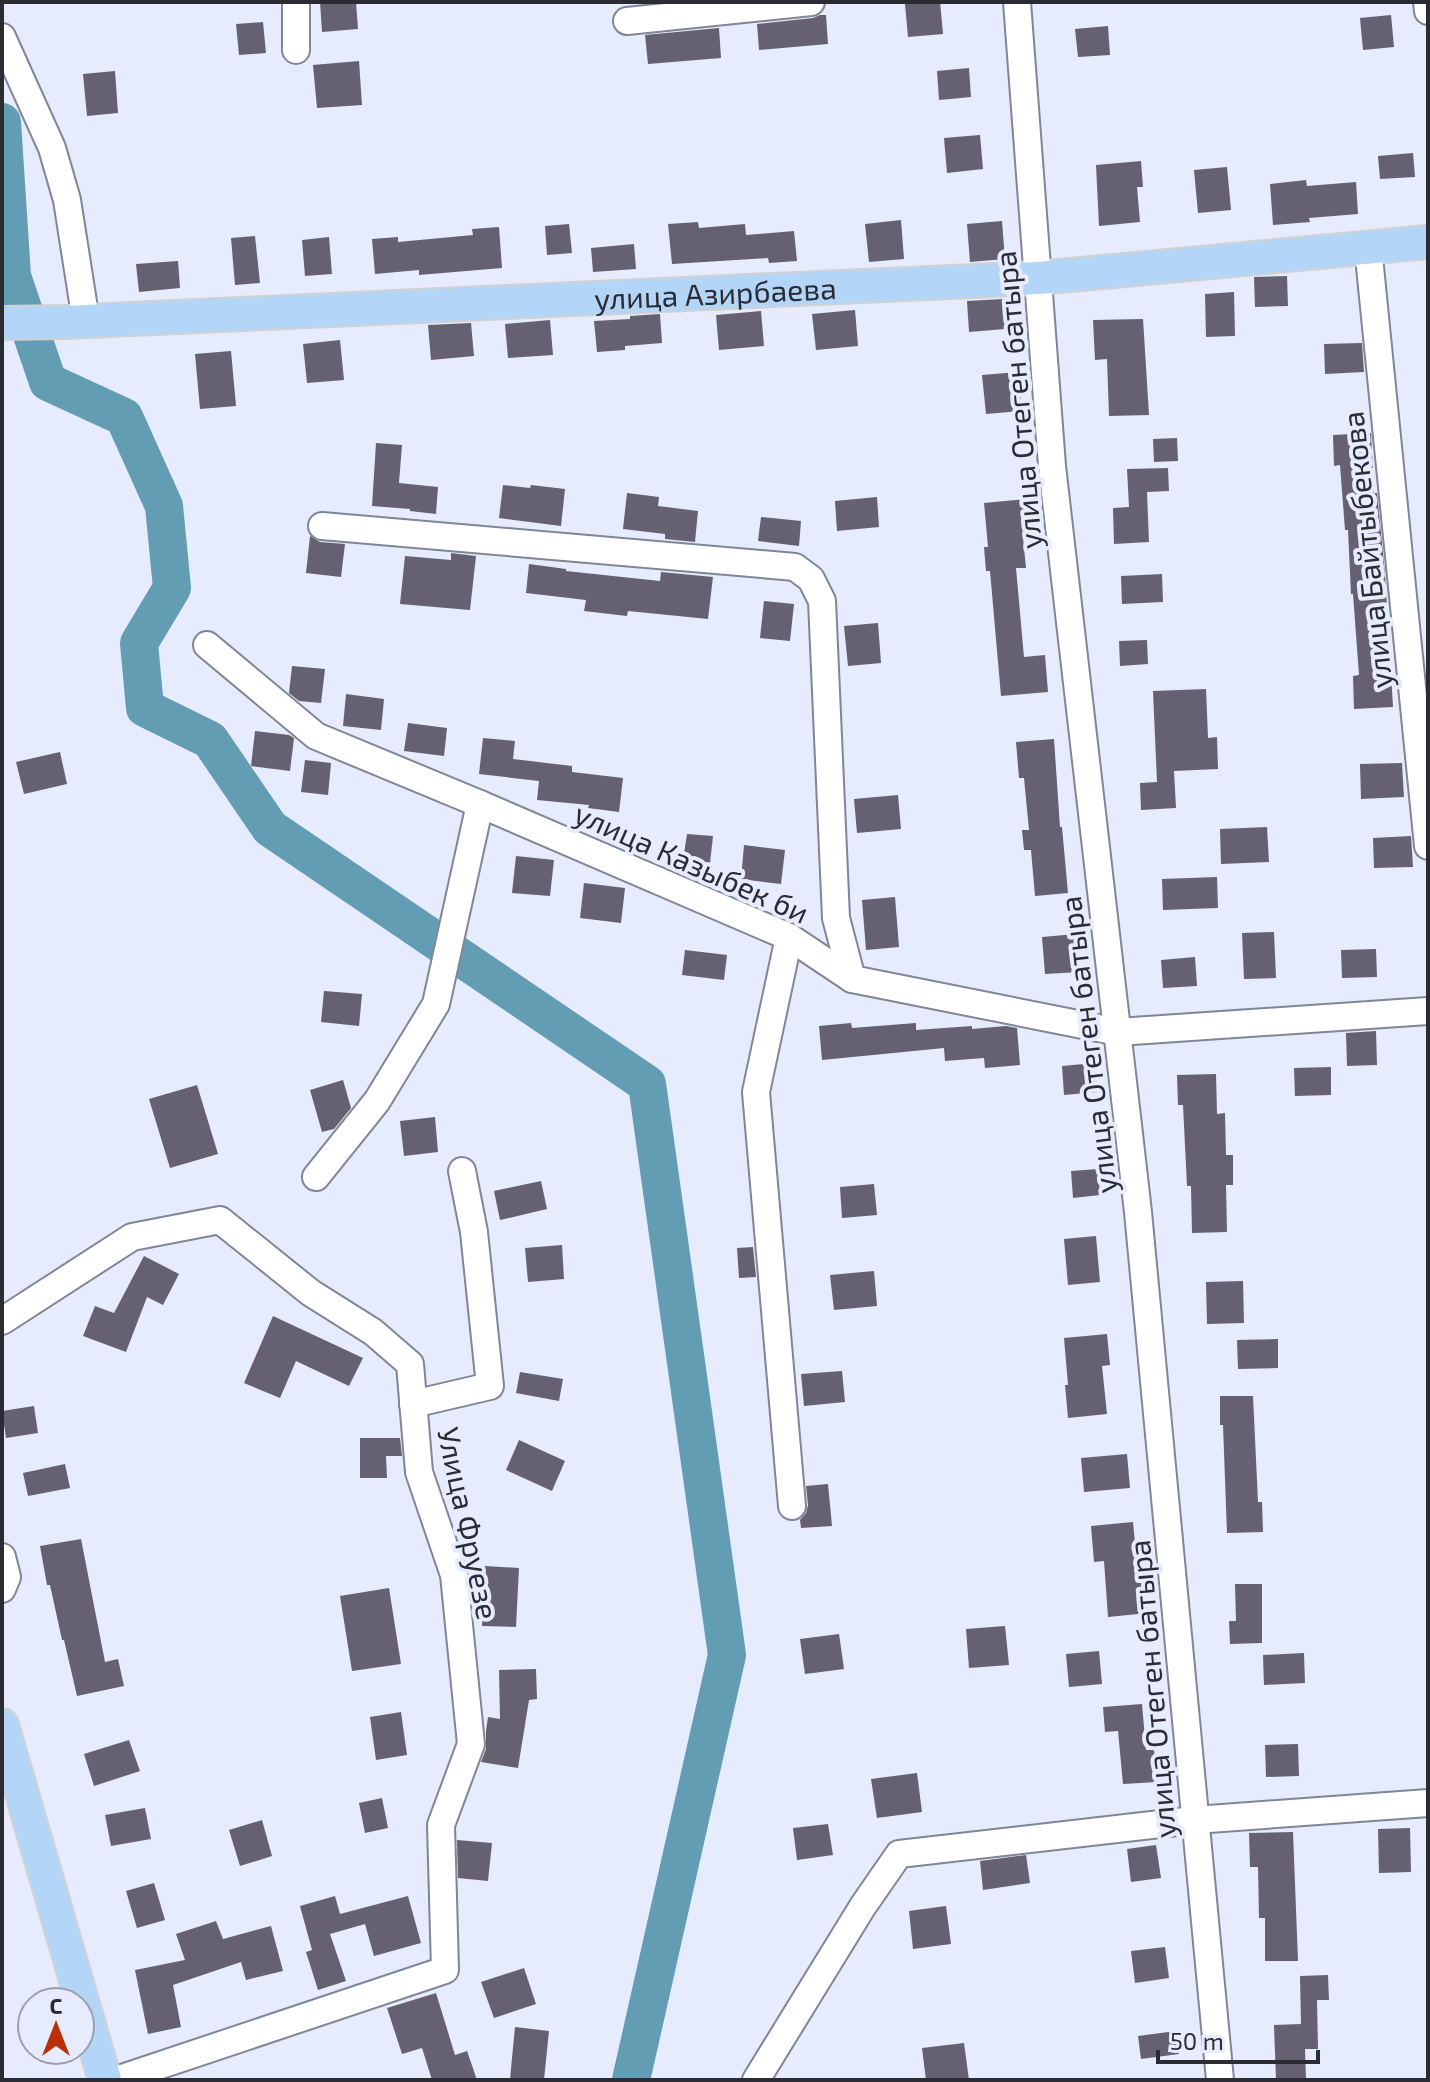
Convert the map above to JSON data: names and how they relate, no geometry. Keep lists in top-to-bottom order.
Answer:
{
  "streets": {
    "main road": ["улица Азирбаева"],
    "street": [
      "улица Отеген батыра",
      "улица Байтыбекова",
      "улица Казыбек би",
      "Улица Фруезе"
    ]
  },
  "crossings": [
    ["улица Азирбаева", "улица Отеген батыра"],
    ["улица Азирбаева", "улица Байтыбекова"],
    ["улица Отеген батыра", "улица Казыбек би"]
  ],
  "scale_bar": "50 m",
  "north": "top"
}
